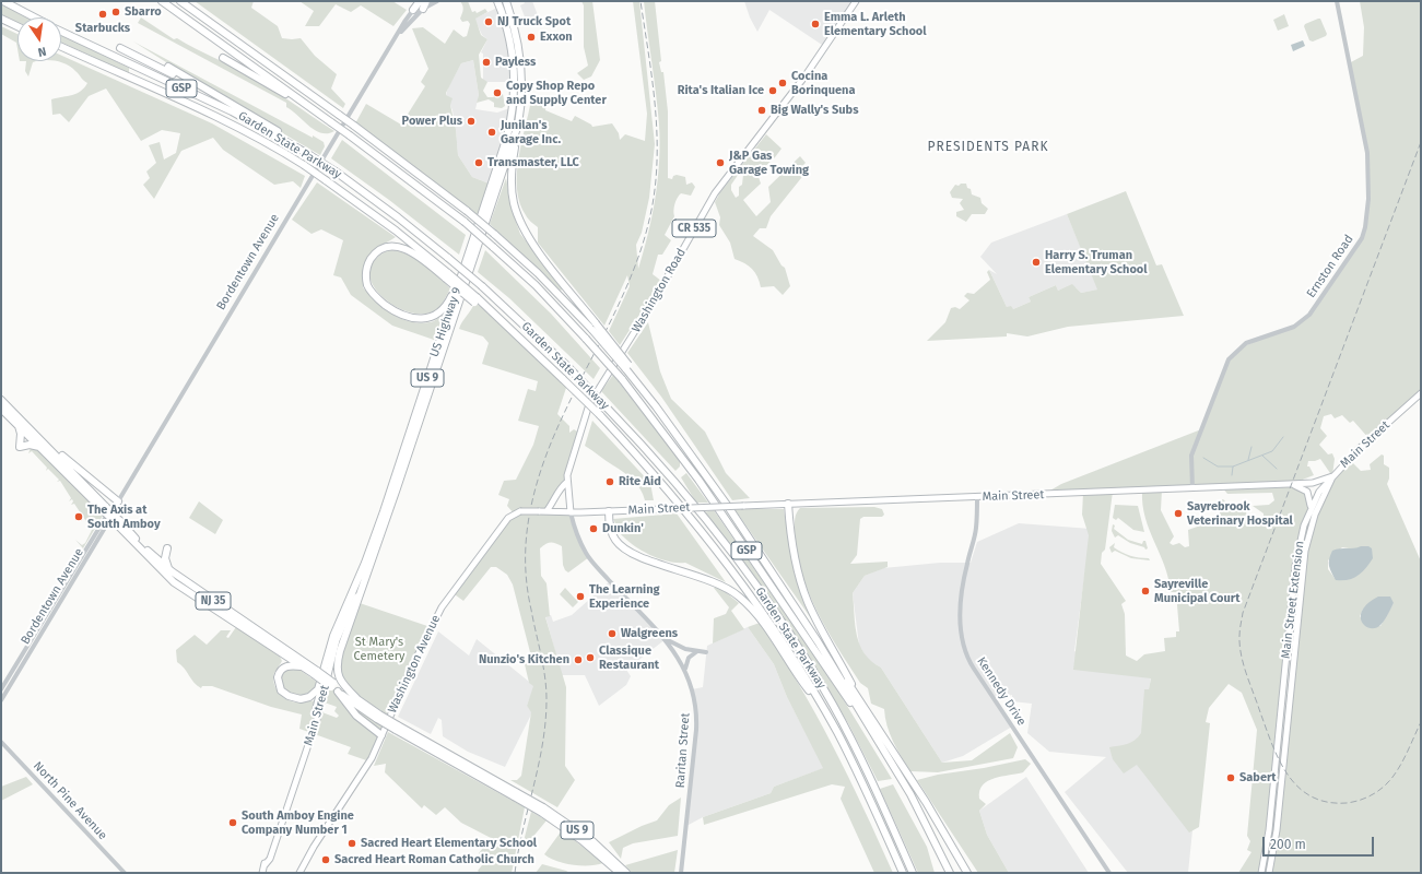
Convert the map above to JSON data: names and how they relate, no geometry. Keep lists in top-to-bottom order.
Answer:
{
  "streets": {
    "highway": [
      "GSP",
      "Garden State Parkway",
      "US Highway 9",
      "US 9",
      "NJ 35"
    ],
    "main road": [
      "CR 535",
      "Washington Road",
      "Main Street",
      "Main Street Extension",
      "Washington Avenue"
    ],
    "street": [
      "Bordentown Avenue",
      "Ernston Road",
      "Kennedy Drive",
      "Raritan Street",
      "North Pine Avenue"
    ]
  },
  "crossings": [
    ["Ernston Road", "Main Street"],
    ["Washington Road", "Main Street"],
    ["Washington Road", "Washington Avenue"],
    ["Washington Road", "Raritan Street"],
    ["US Highway 9", "US 9"],
    ["US Highway 9", "Main Street"],
    ["US 9", "Main Street"],
    ["US 9", "NJ 35"],
    ["Main Street", "Main Street Extension"],
    ["Main Street", "Washington Avenue"],
    ["Main Street", "Kennedy Drive"],
    ["Main Street", "Raritan Street"],
    ["Washington Avenue", "Raritan Street"]
  ],
  "districts": ["PRESIDENTS PARK"],
  "parks": ["St Mary's Cemetery"],
  "places": [
    "Sbarro",
    "Starbucks",
    "NJ Truck Spot",
    "Emma L. Arleth Elementary School",
    "Exxon",
    "Payless",
    "Cocina Borinquena",
    "Rita's Italian Ice",
    "Copy Shop Repo and Supply Center",
    "Big Wally's Subs",
    "Power Plus",
    "Junilan's Garage Inc.",
    "Transmaster, LLC",
    "J&P Gas Garage Towing",
    "Harry S. Truman Elementary School",
    "Rite Aid",
    "Sayrebrook Veterinary Hospital",
    "The Axis at South Amboy",
    "Dunkin'",
    "Sayreville Municipal Court",
    "The Learning Experience",
    "Walgreens",
    "Classique Restaurant",
    "Nunzio's Kitchen",
    "Sabert",
    "South Amboy Engine Company Number 1",
    "Sacred Heart Elementary School",
    "Sacred Heart Roman Catholic Church"
  ],
  "scale_bar": "200 m",
  "north": "bottom"
}
